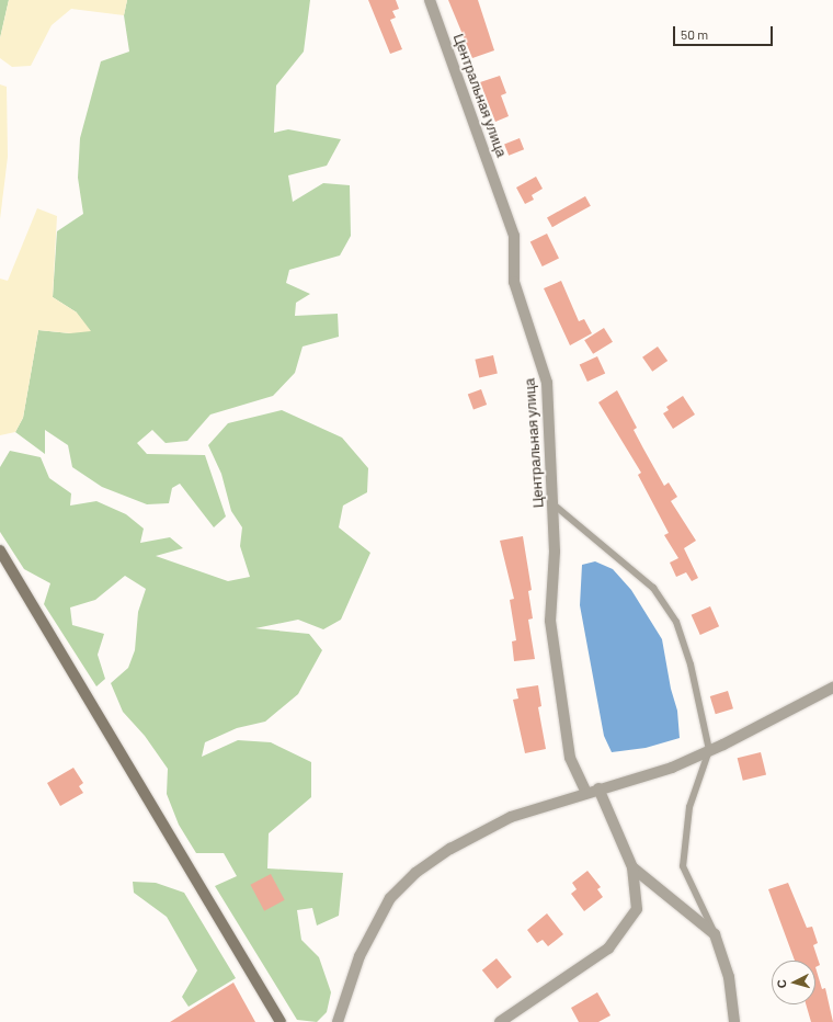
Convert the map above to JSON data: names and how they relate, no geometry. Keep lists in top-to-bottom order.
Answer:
{
  "streets": {
    "street": ["Центральная улица"]
  },
  "scale_bar": "50 m",
  "north": "left"
}
